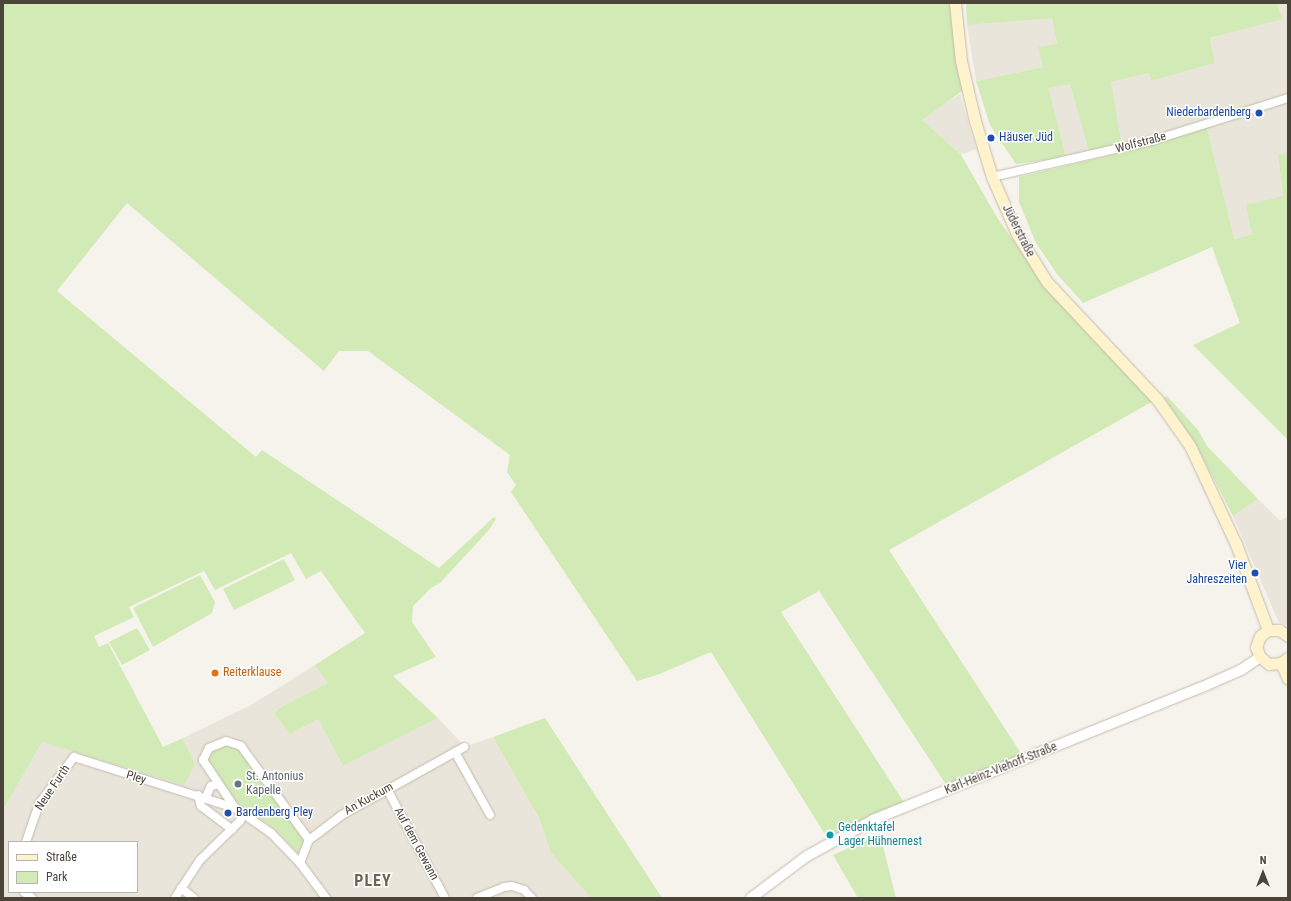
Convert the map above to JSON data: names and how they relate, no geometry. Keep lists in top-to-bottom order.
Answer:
{
  "streets": {
    "main road": ["Jüderstraße"],
    "street": [
      "Wolfstraße",
      "Karl-Heinz-Viehoff-Straße",
      "Pley",
      "Neue Furth",
      "An Kuckum",
      "Auf dem Gewann"
    ]
  },
  "crossings": [
    ["Wolfstraße", "Jüderstraße"],
    ["Pley", "Neue Furth"],
    ["Pley", "An Kuckum"],
    ["An Kuckum", "Auf dem Gewann"]
  ],
  "districts": ["PLEY"],
  "places": [
    "Niederbardenberg",
    "Häuser Jüd",
    "Vier Jahreszeiten",
    "Reiterklause",
    "St. Antonius Kapelle",
    "Bardenberg Pley",
    "Gedenktafel Lager Hühnernest"
  ],
  "legend": ["Straße", "Park"],
  "north": "top"
}
